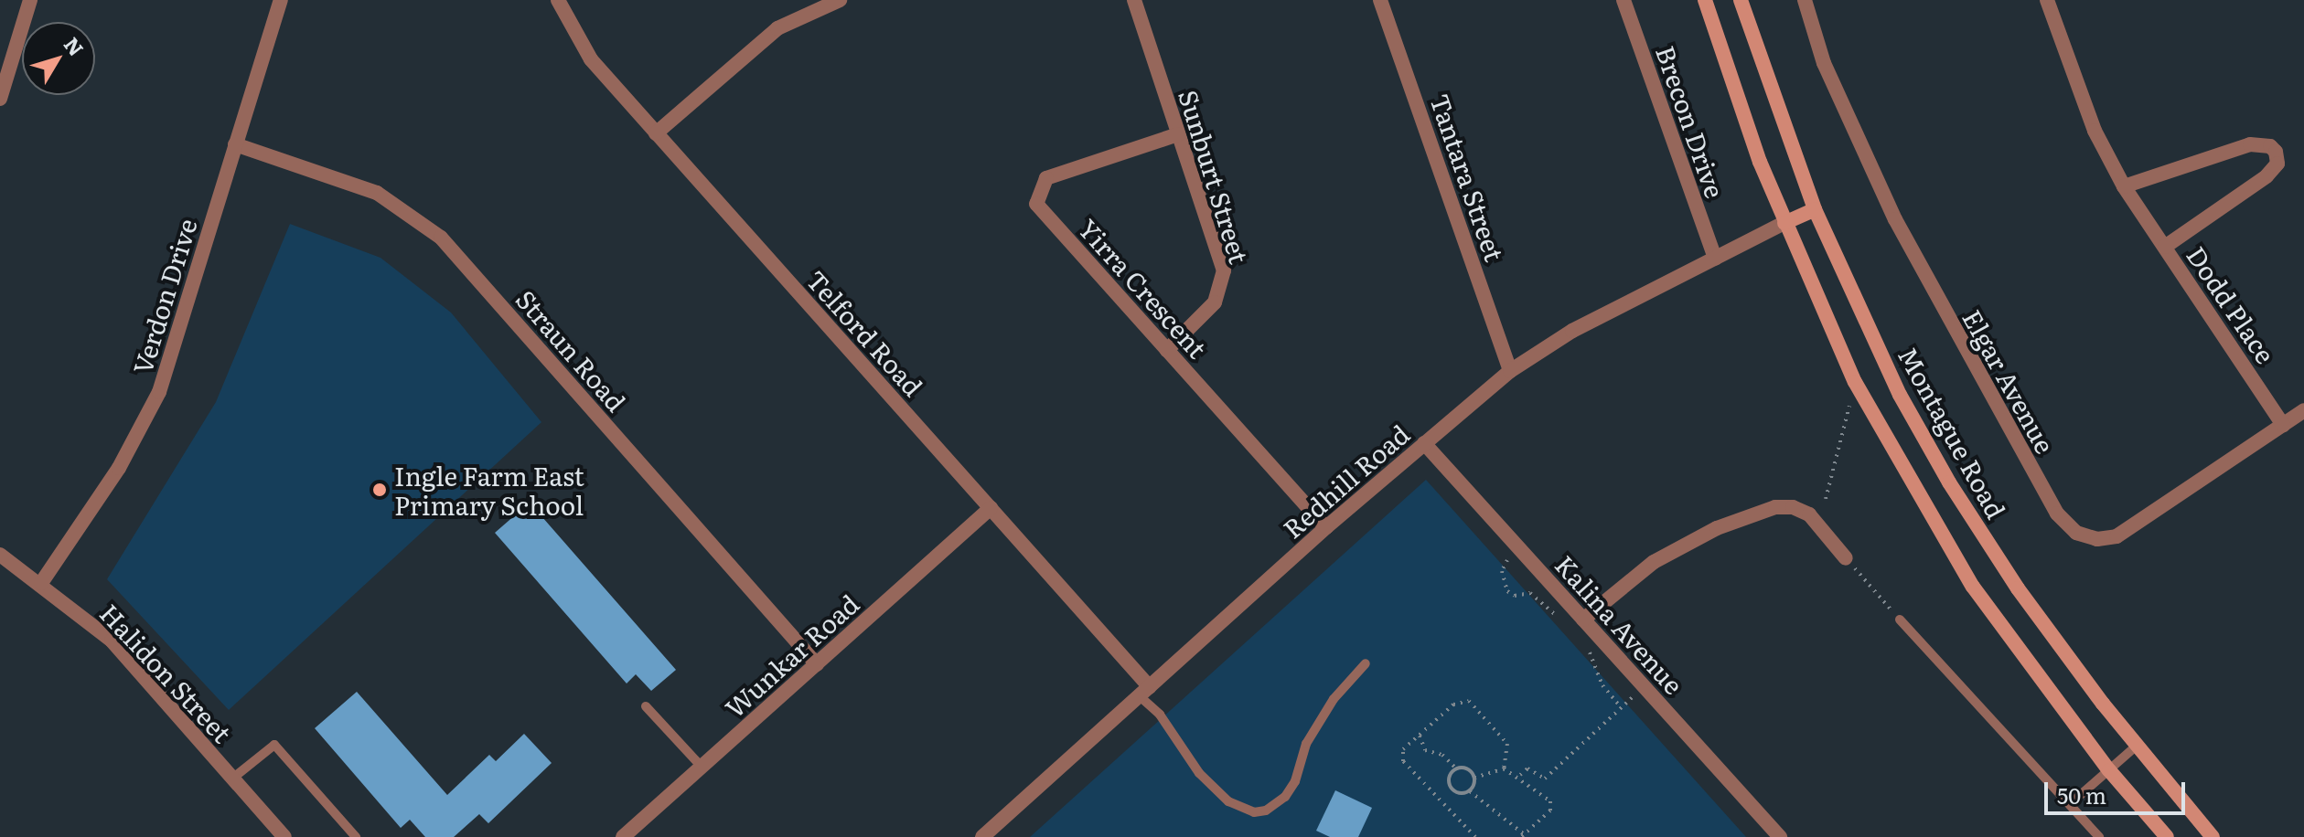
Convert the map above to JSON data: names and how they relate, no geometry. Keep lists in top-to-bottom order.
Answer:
{
  "streets": {
    "main road": ["Montague Road"],
    "street": [
      "Brecon Drive",
      "Sunburt Street",
      "Tantara Street",
      "Yirra Crescent",
      "Verdon Drive",
      "Dodd Place",
      "Telford Road",
      "Straun Road",
      "Elgar Avenue",
      "Redhill Road",
      "Kalina Avenue",
      "Wunkar Road",
      "Halidon Street"
    ]
  },
  "crossings": [
    ["Brecon Drive", "Redhill Road"],
    ["Sunburt Street", "Yirra Crescent"],
    ["Tantara Street", "Redhill Road"],
    ["Yirra Crescent", "Redhill Road"],
    ["Verdon Drive", "Straun Road"],
    ["Verdon Drive", "Halidon Street"],
    ["Dodd Place", "Elgar Avenue"],
    ["Telford Road", "Redhill Road"],
    ["Telford Road", "Wunkar Road"],
    ["Straun Road", "Wunkar Road"],
    ["Redhill Road", "Kalina Avenue"]
  ],
  "places": ["Ingle Farm East Primary School"],
  "scale_bar": "50 m",
  "north": "top right"
}
